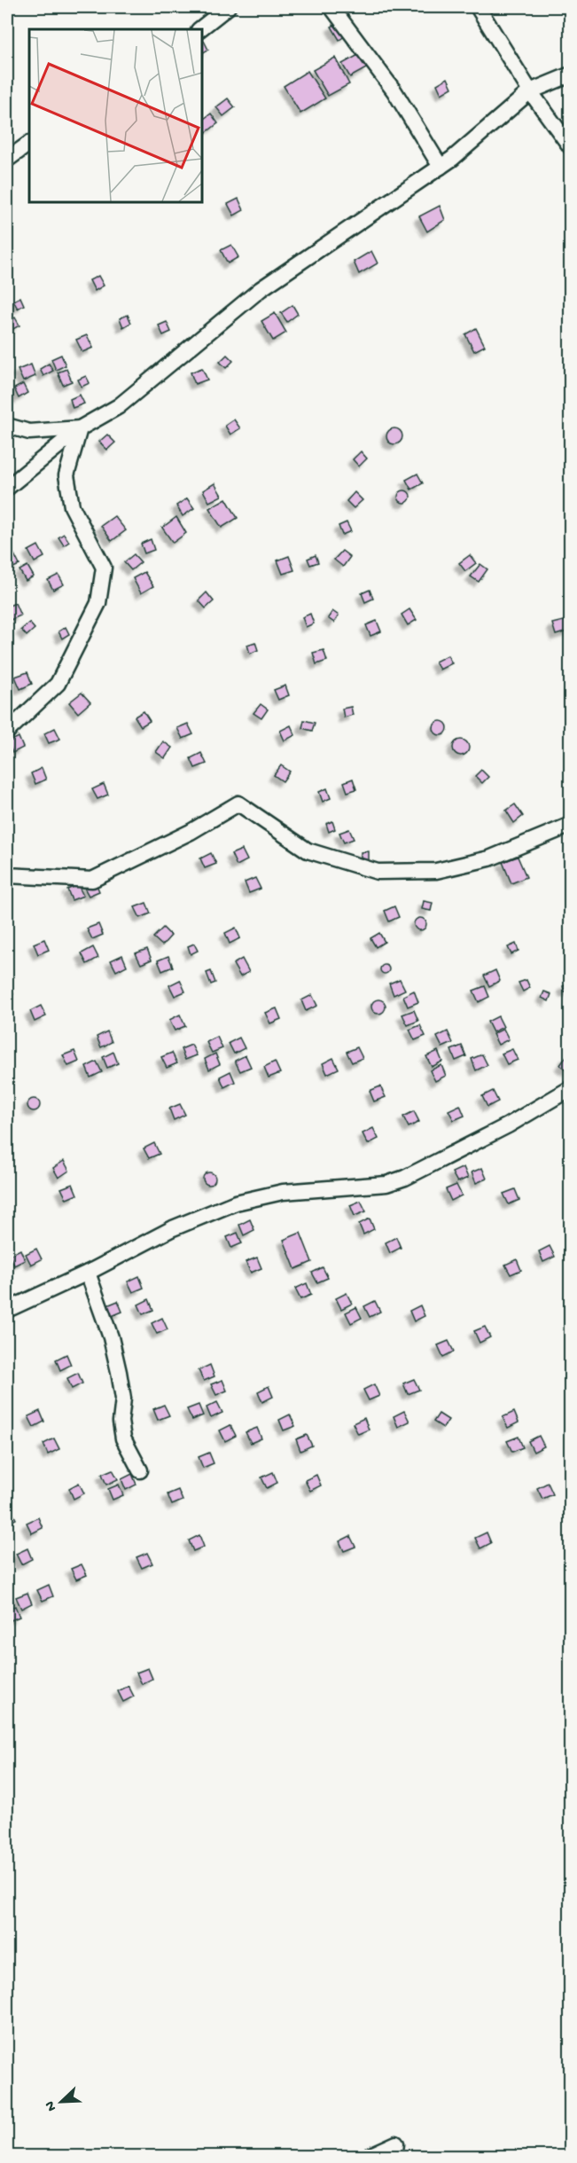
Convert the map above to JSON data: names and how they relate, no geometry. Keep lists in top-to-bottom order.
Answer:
{
  "north": "bottom left"
}
